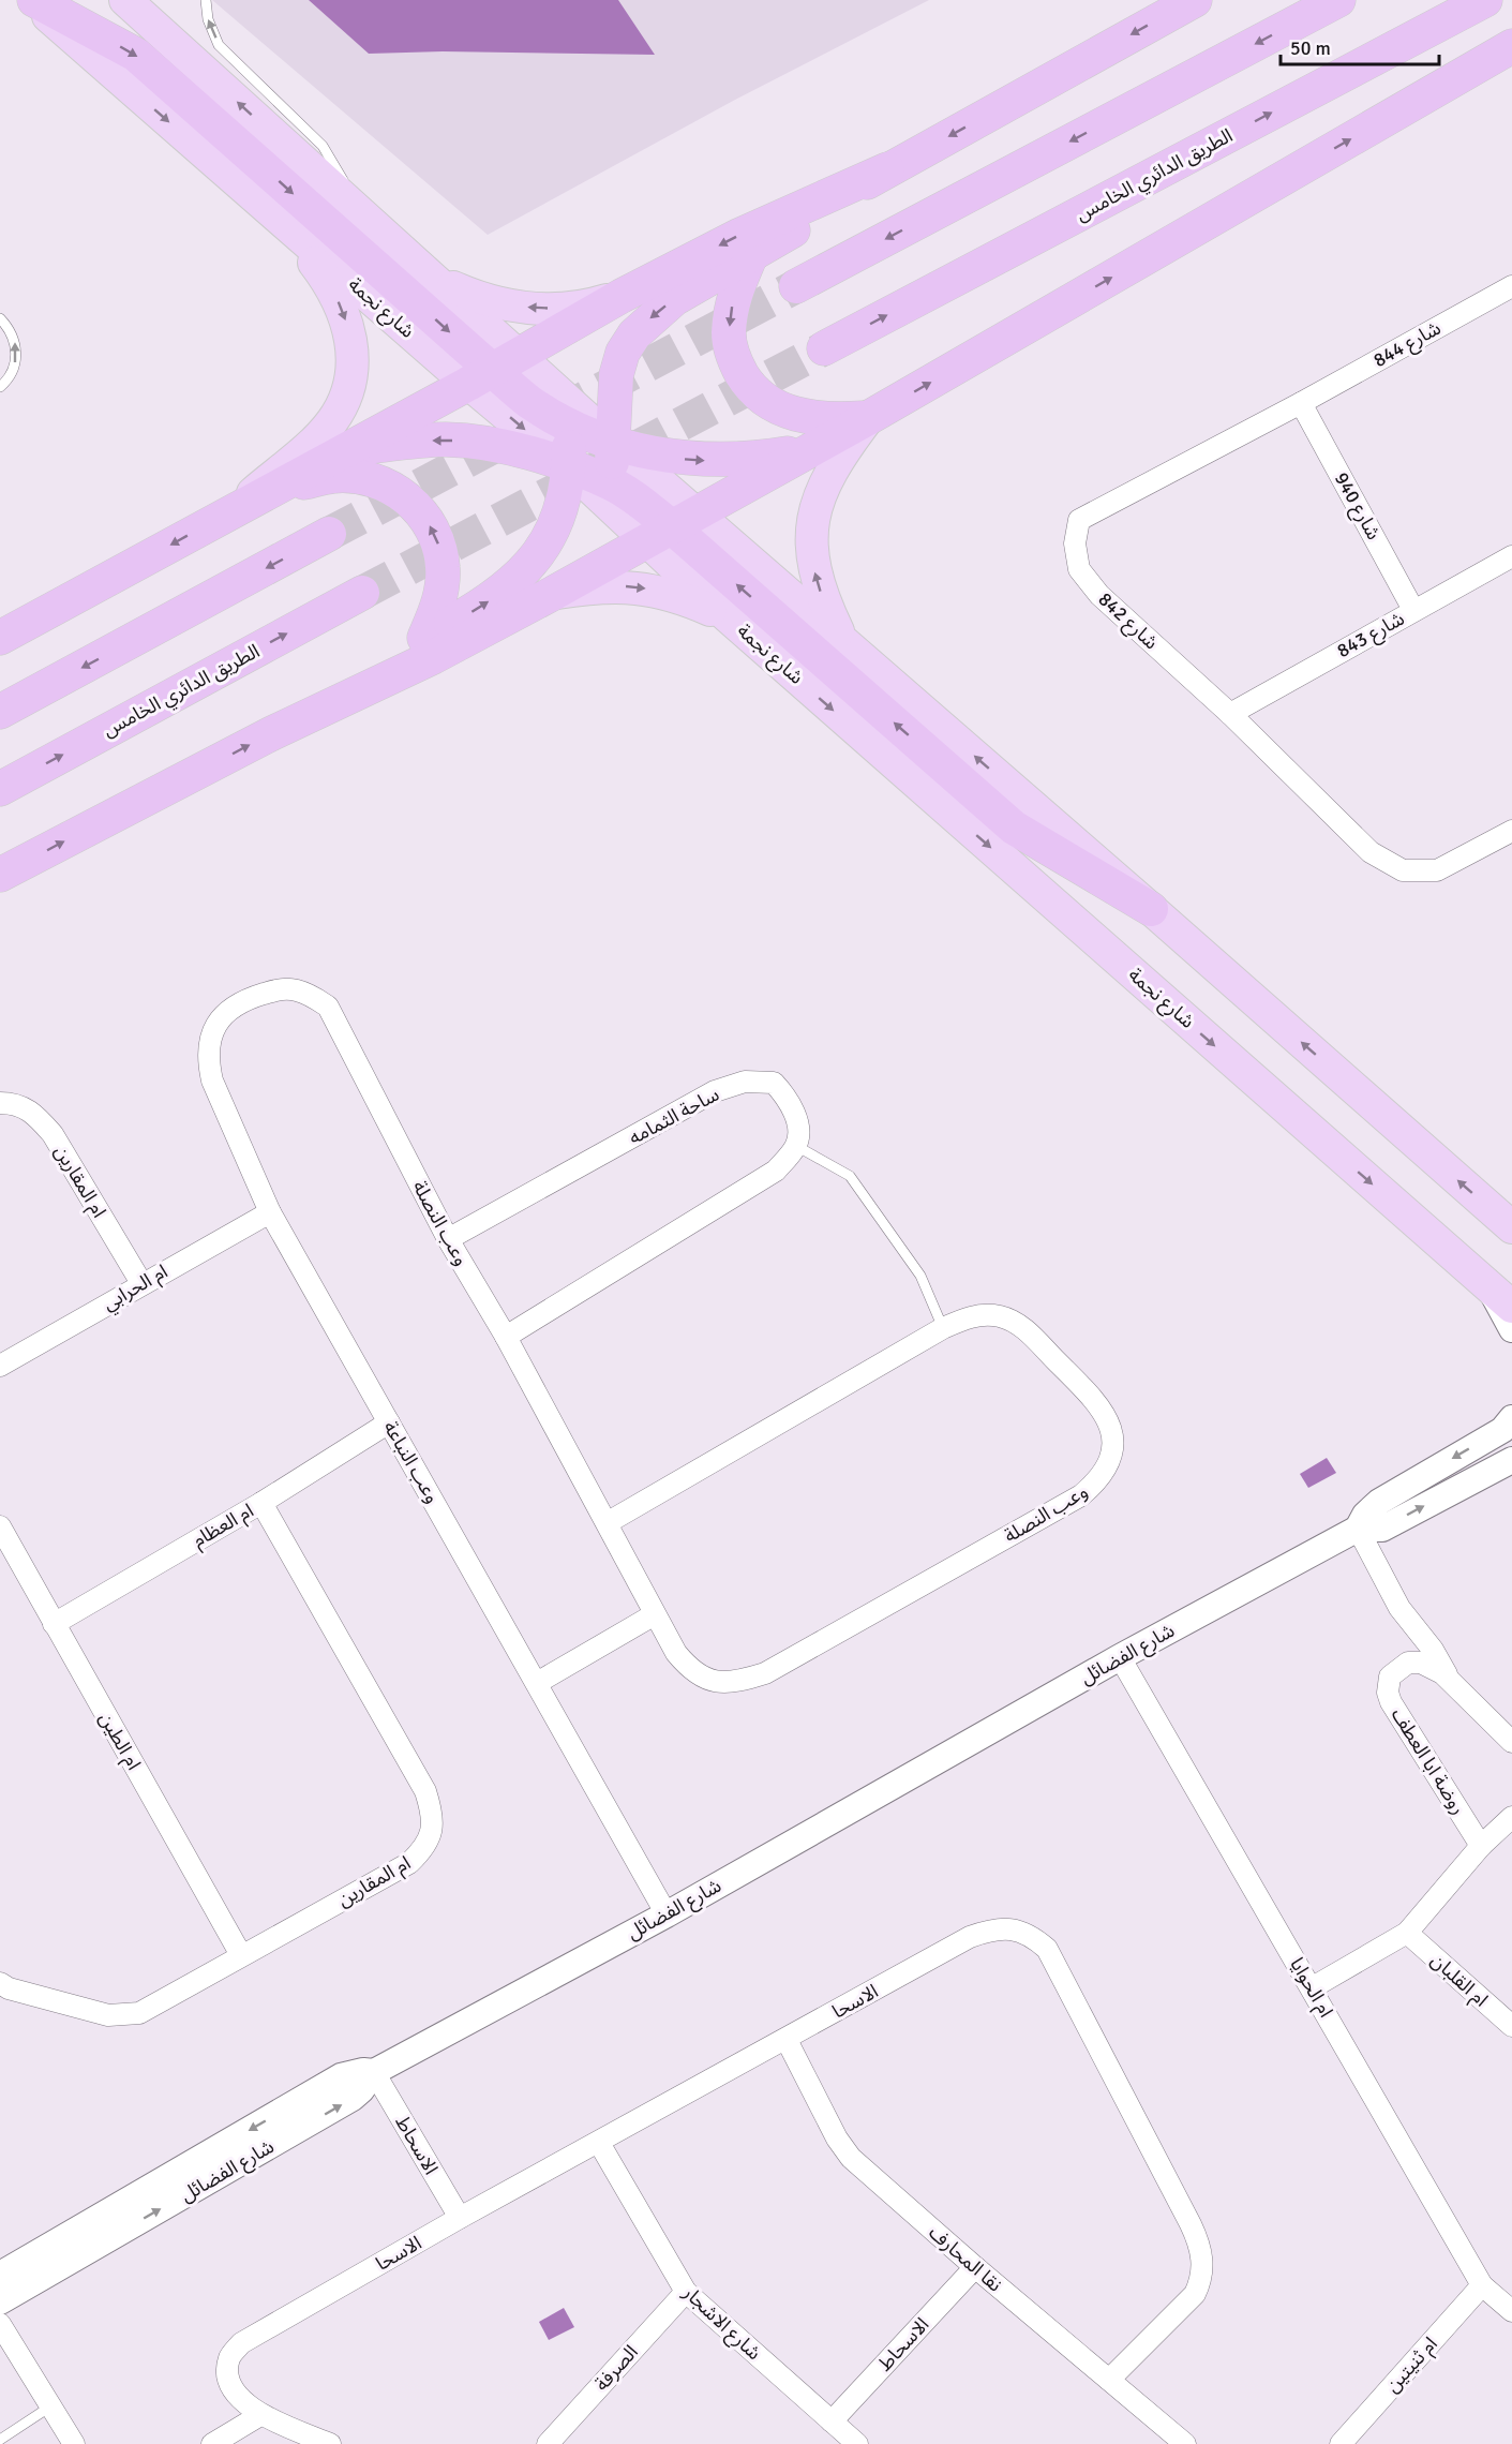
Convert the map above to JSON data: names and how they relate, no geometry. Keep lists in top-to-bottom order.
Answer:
{
  "streets": {
    "highway": ["الطريق الدائري الخامس"],
    "main road": ["شارع نجمة"],
    "street": [
      "شارع 844",
      "شارع 940",
      "شارع 842",
      "شارع 843",
      "ساحة الثمامه",
      "ام المقارين",
      "وعب النصلة",
      "ام الحرابي",
      "وعب النباعة",
      "ام العظام",
      "شارع الفضائل",
      "ام الطين",
      "روضة ابا العطف",
      "ام القلبان",
      "ام الحوايا",
      "الاسحا",
      "الاسحاط",
      "نقا المحارف",
      "شارع الاشجار",
      "ام ثنيتين",
      "الصرفة"
    ]
  },
  "crossings": [
    ["شارع 844", "شارع 940"],
    ["شارع 844", "شارع 842"],
    ["شارع 940", "شارع 842"],
    ["شارع 940", "شارع 843"],
    ["شارع 842", "شارع 843"],
    ["ساحة الثمامه", "وعب النصلة"],
    ["ام المقارين", "ام الحرابي"],
    ["ام المقارين", "ام العظام"],
    ["ام المقارين", "ام الطين"],
    ["وعب النصلة", "وعب النباعة"],
    ["ام الحرابي", "وعب النباعة"],
    ["وعب النباعة", "ام العظام"],
    ["وعب النباعة", "شارع الفضائل"],
    ["ام العظام", "ام الطين"],
    ["شارع الفضائل", "ام الحوايا"],
    ["شارع الفضائل", "الاسحاط"],
    ["ام الحوايا", "ام ثنيتين"],
    ["الاسحا", "الاسحاط"],
    ["الاسحا", "نقا المحارف"],
    ["الاسحا", "شارع الاشجار"],
    ["الاسحاط", "نقا المحارف"],
    ["الاسحاط", "شارع الاشجار"],
    ["شارع الاشجار", "الصرفة"]
  ],
  "scale_bar": "50 m"
}
